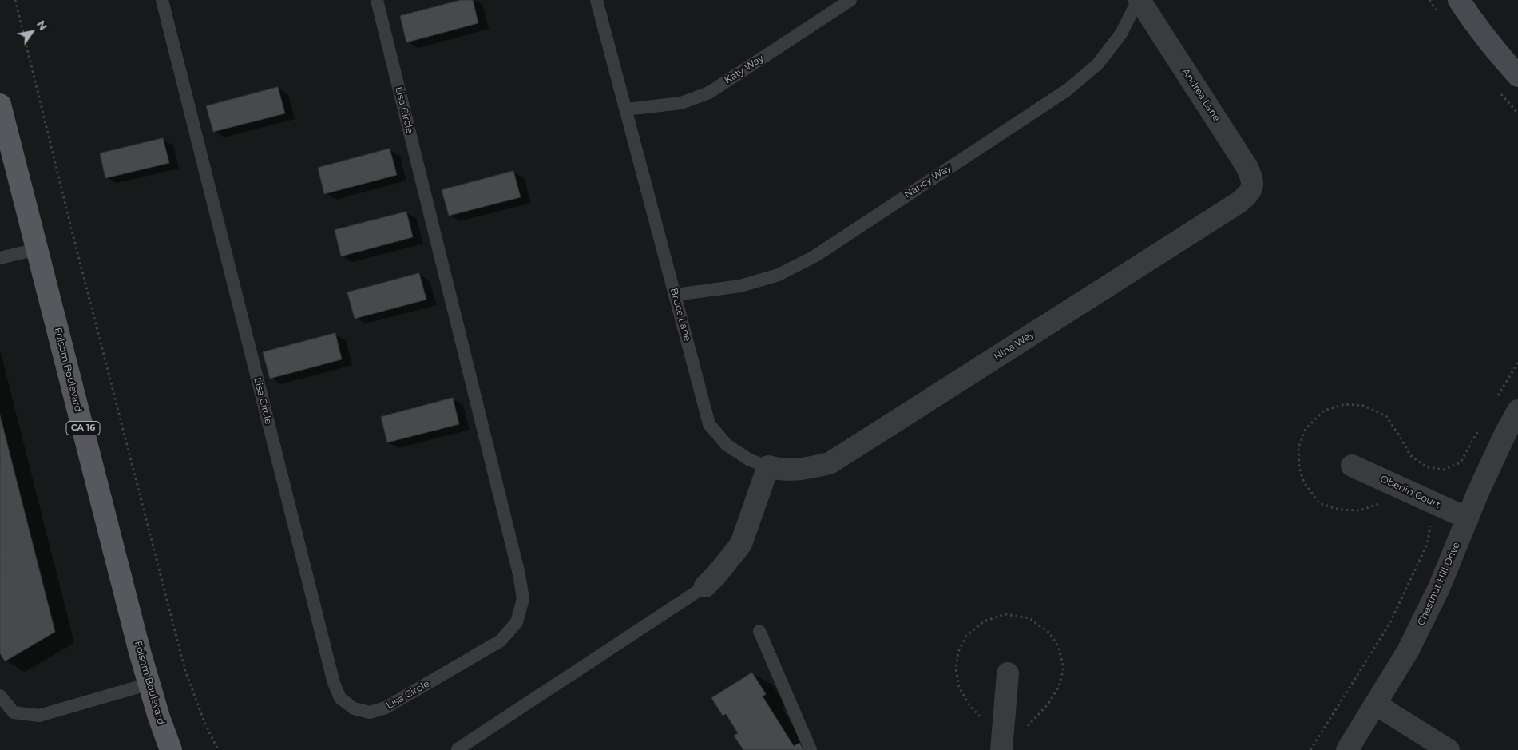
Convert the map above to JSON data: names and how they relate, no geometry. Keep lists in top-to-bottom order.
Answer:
{
  "streets": {
    "main road": ["Folsom Boulevard", "CA 16"],
    "street": [
      "Andrea Lane",
      "Nina Way",
      "Oberlin Court",
      "Chestnut Hill Drive"
    ],
    "lane": [
      "Katy Way",
      "Lisa Circle",
      "Nancy Way",
      "Bruce Lane"
    ]
  },
  "crossings": [
    ["Katy Way", "Bruce Lane"],
    ["Andrea Lane", "Nancy Way"],
    ["Andrea Lane", "Nina Way"],
    ["Nancy Way", "Bruce Lane"],
    ["Bruce Lane", "Nina Way"],
    ["Oberlin Court", "Chestnut Hill Drive"]
  ],
  "north": "top right"
}
